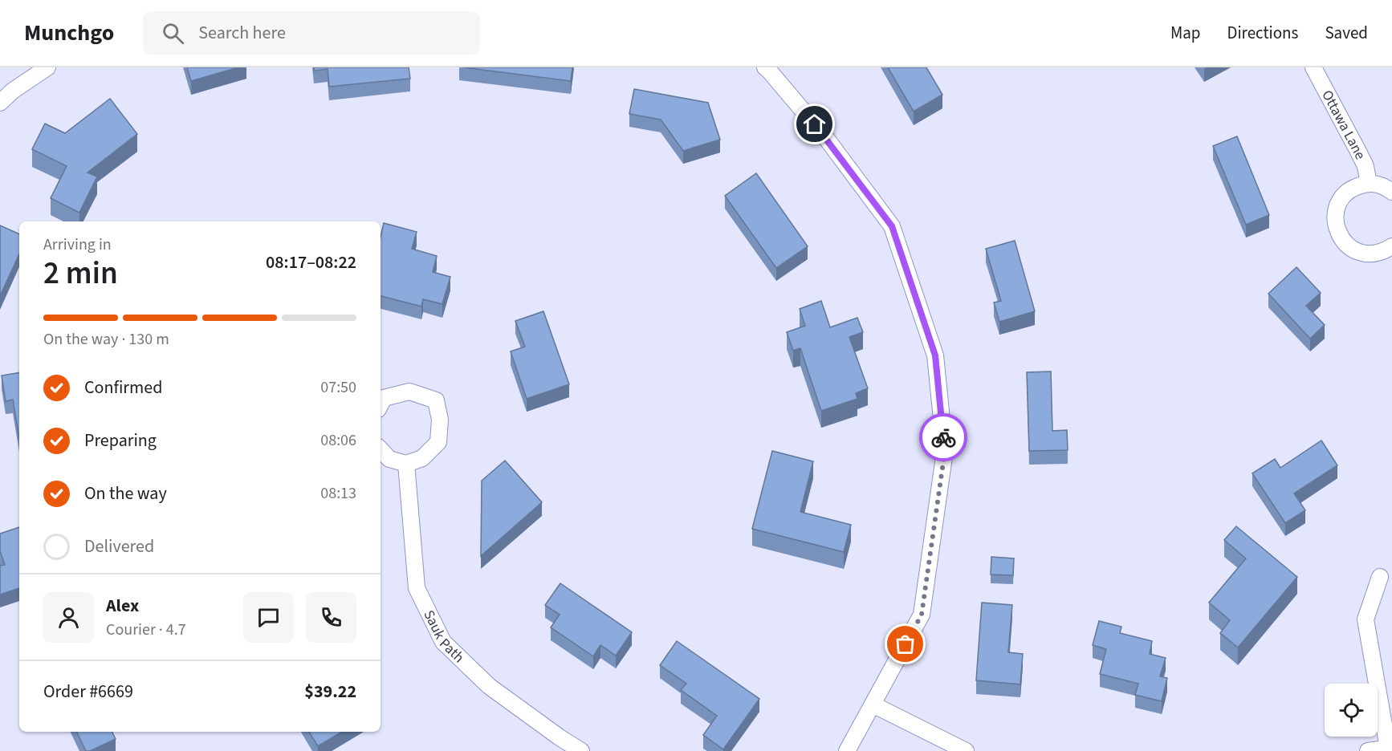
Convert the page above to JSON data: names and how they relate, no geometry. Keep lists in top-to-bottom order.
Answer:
{
  "streets": {
    "street": ["Ottawa Lane", "Sauk Path"]
  },
  "page": {
    "header": "Munchgo",
    "search": "Search here",
    "nav": ["Map", "Directions", "Saved"],
    "heading": ["2 min", "Arriving in", "08:17–08:22"],
    "panel": [
      "Alex",
      "Courier · 4.7",
      "Order #6669",
      "$39.22"
    ],
    "bar": "On the way · 130 m",
    "list": [
      ["Confirmed", "07:50"],
      ["Preparing", "08:06"],
      ["On the way", "08:13"],
      "Delivered"
    ]
  }
}
